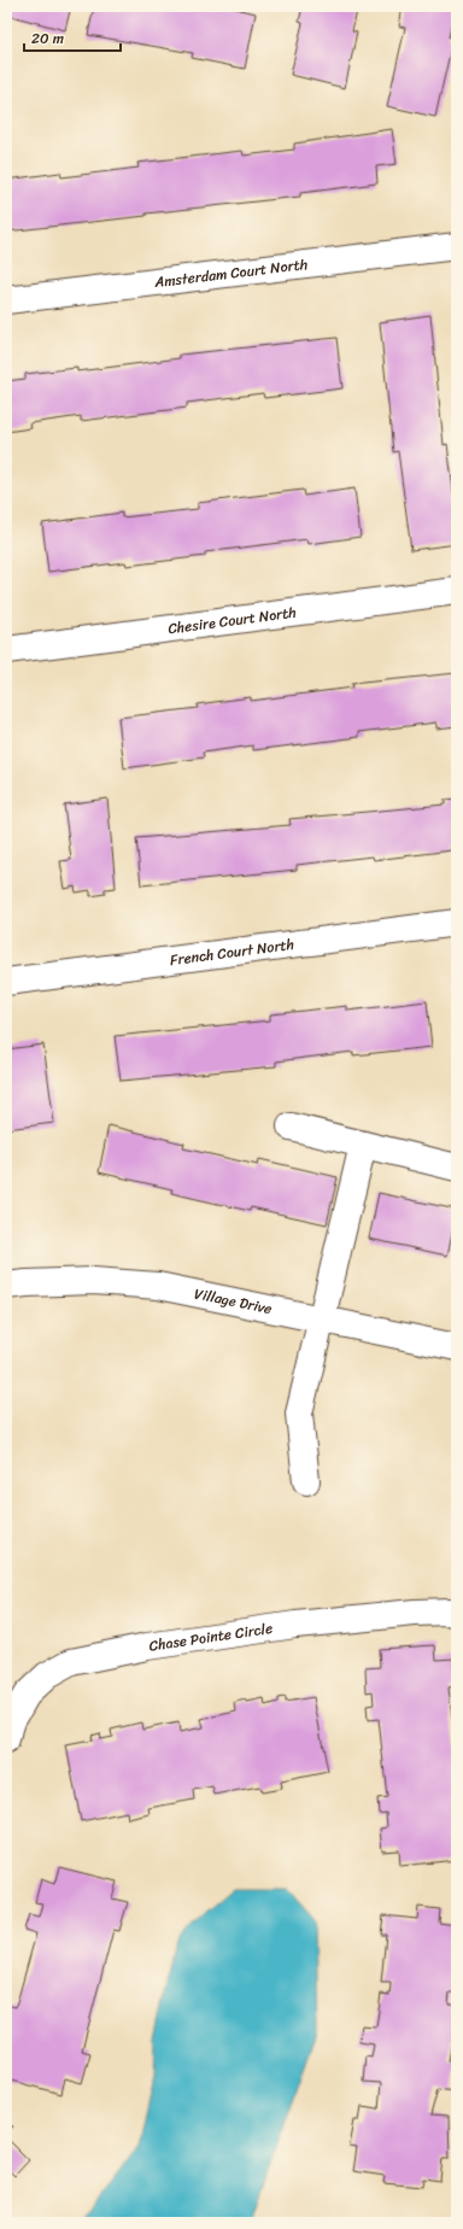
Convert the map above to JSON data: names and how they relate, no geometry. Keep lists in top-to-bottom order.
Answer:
{
  "streets": {
    "street": [
      "Amsterdam Court North",
      "Chesire Court North",
      "French Court North",
      "Village Drive",
      "Chase Pointe Circle"
    ]
  },
  "scale_bar": "20 m"
}
